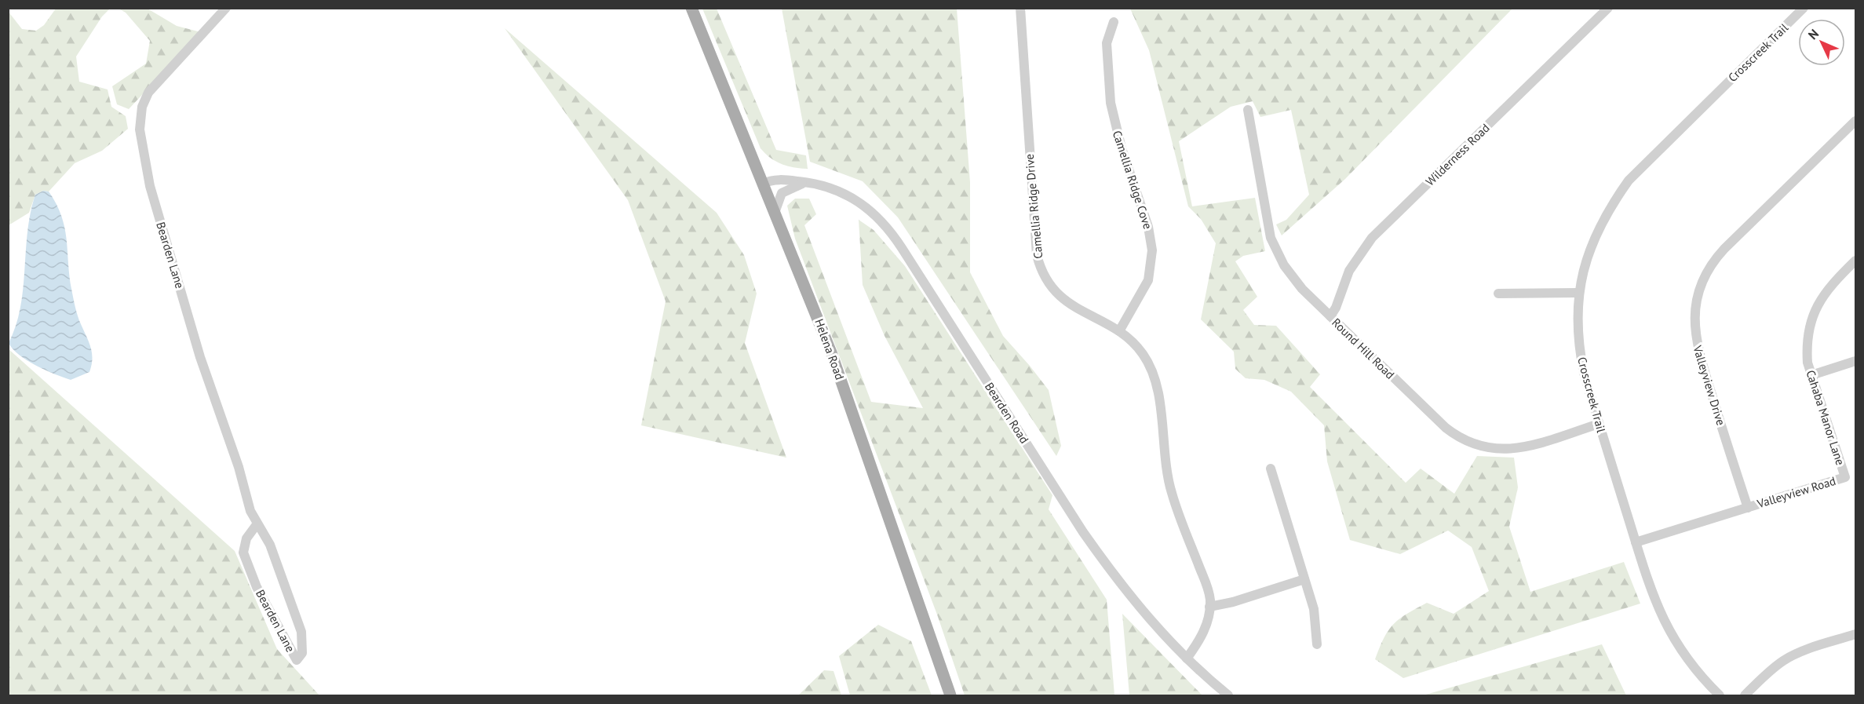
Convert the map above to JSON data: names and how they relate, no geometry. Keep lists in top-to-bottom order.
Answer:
{
  "streets": {
    "main road": ["Helena Road"],
    "street": [
      "Crosscreek Trail",
      "Wilderness Road",
      "Camellia Ridge Cove",
      "Camellia Ridge Drive",
      "Bearden Lane",
      "Round Hill Road",
      "Valleyview Drive",
      "Bearden Road",
      "Cahaba Manor Lane",
      "Valleyview Road"
    ]
  },
  "crossings": [
    ["Crosscreek Trail", "Round Hill Road"],
    ["Wilderness Road", "Round Hill Road"],
    ["Camellia Ridge Cove", "Camellia Ridge Drive"],
    ["Helena Road", "Bearden Road"],
    ["Valleyview Drive", "Valleyview Road"],
    ["Cahaba Manor Lane", "Valleyview Road"]
  ],
  "north": "top left"
}
